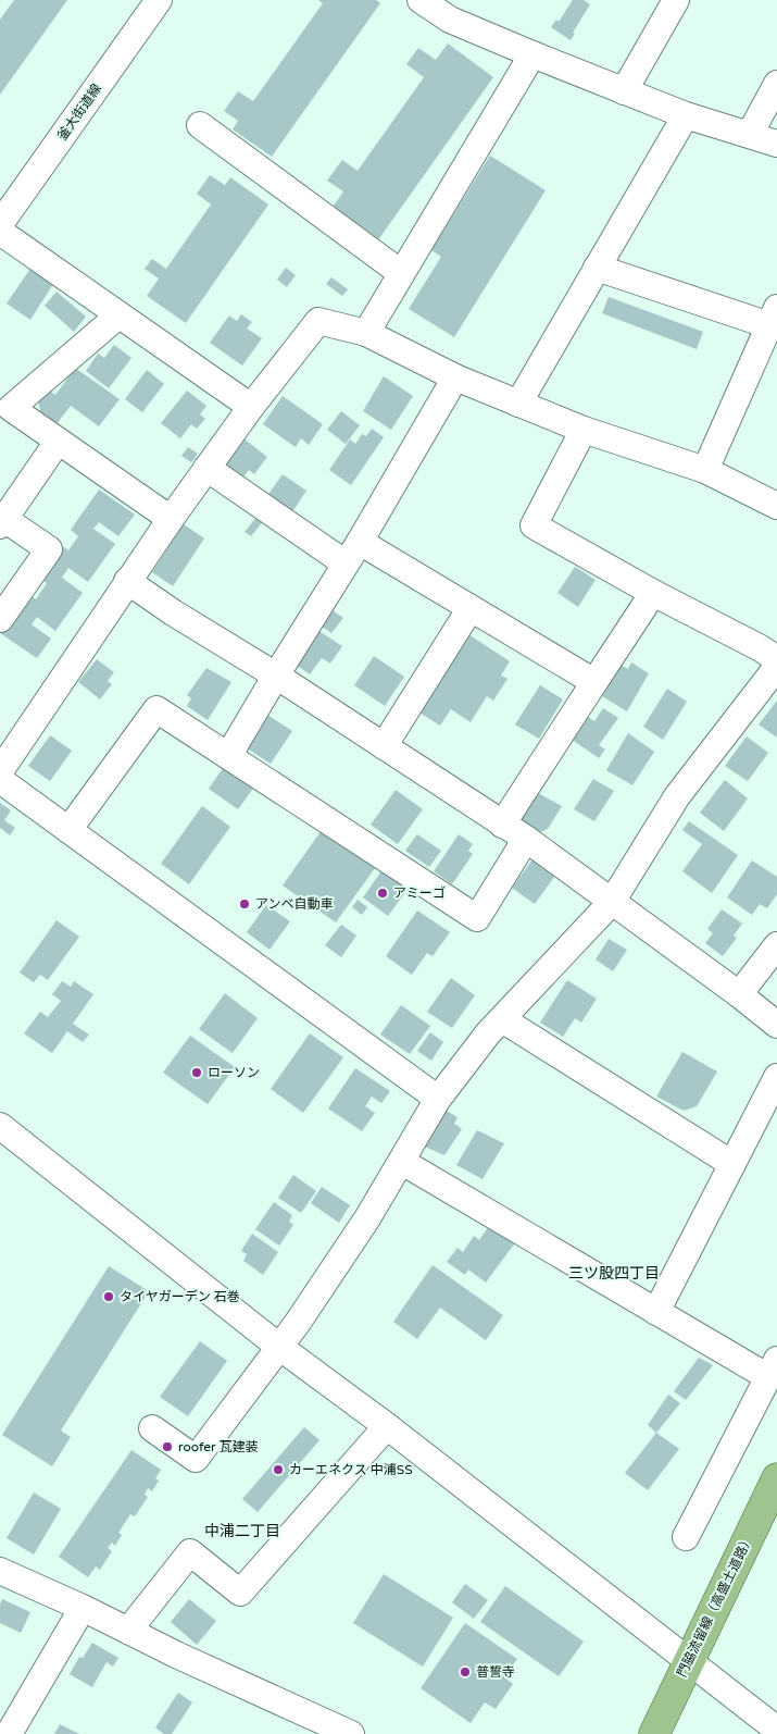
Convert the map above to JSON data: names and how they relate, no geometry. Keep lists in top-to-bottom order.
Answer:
{
  "streets": {
    "main road": ["門脇流留線（高盛土道路）"],
    "street": ["釜大街道線"]
  },
  "districts": ["三ツ股四丁目", "中浦二丁目"],
  "places": [
    "アミーゴ",
    "アンベ自動車",
    "ローソン",
    "タイヤガーデン 石巻",
    "roofer 瓦建装",
    "カーエネクス 中浦SS",
    "普誓寺"
  ]
}
